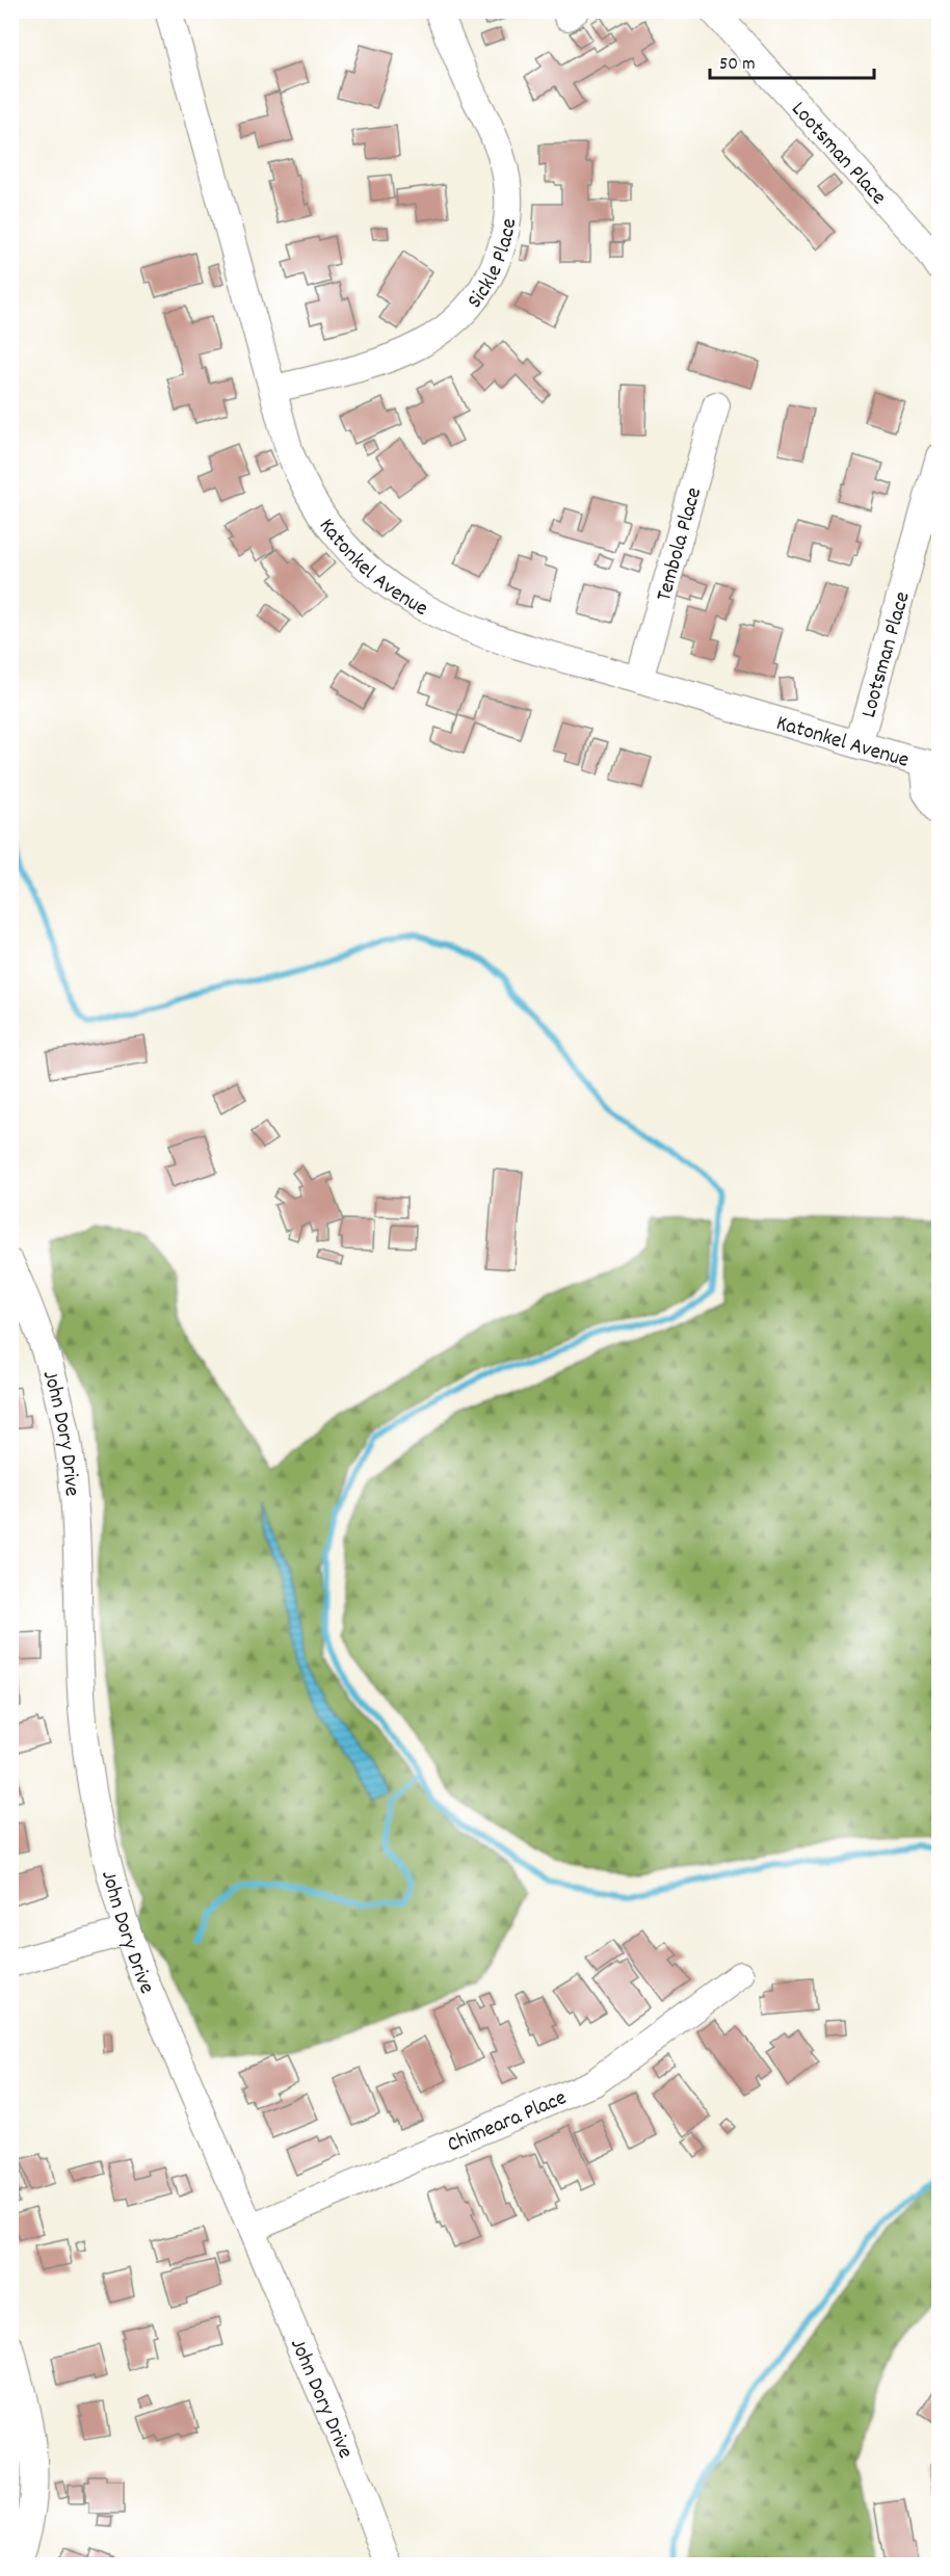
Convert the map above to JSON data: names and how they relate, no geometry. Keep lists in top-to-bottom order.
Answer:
{
  "streets": {
    "street": [
      "Lootsman Place",
      "Sickle Place",
      "Tembola Place",
      "Katonkel Avenue",
      "John Dory Drive",
      "Chimeara Place"
    ]
  },
  "crossings": [
    ["Lootsman Place", "Katonkel Avenue"],
    ["Sickle Place", "Katonkel Avenue"],
    ["Tembola Place", "Katonkel Avenue"],
    ["John Dory Drive", "Chimeara Place"]
  ],
  "scale_bar": "50 m"
}
